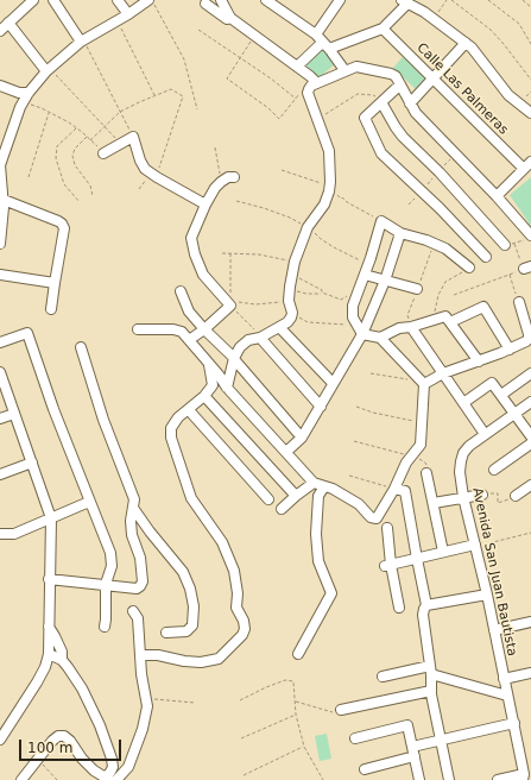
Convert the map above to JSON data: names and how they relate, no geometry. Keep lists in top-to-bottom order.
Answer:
{
  "streets": {
    "street": ["Calle Las Palmeras", "Avenida San Juan Bautista"]
  },
  "scale_bar": "100 m"
}
